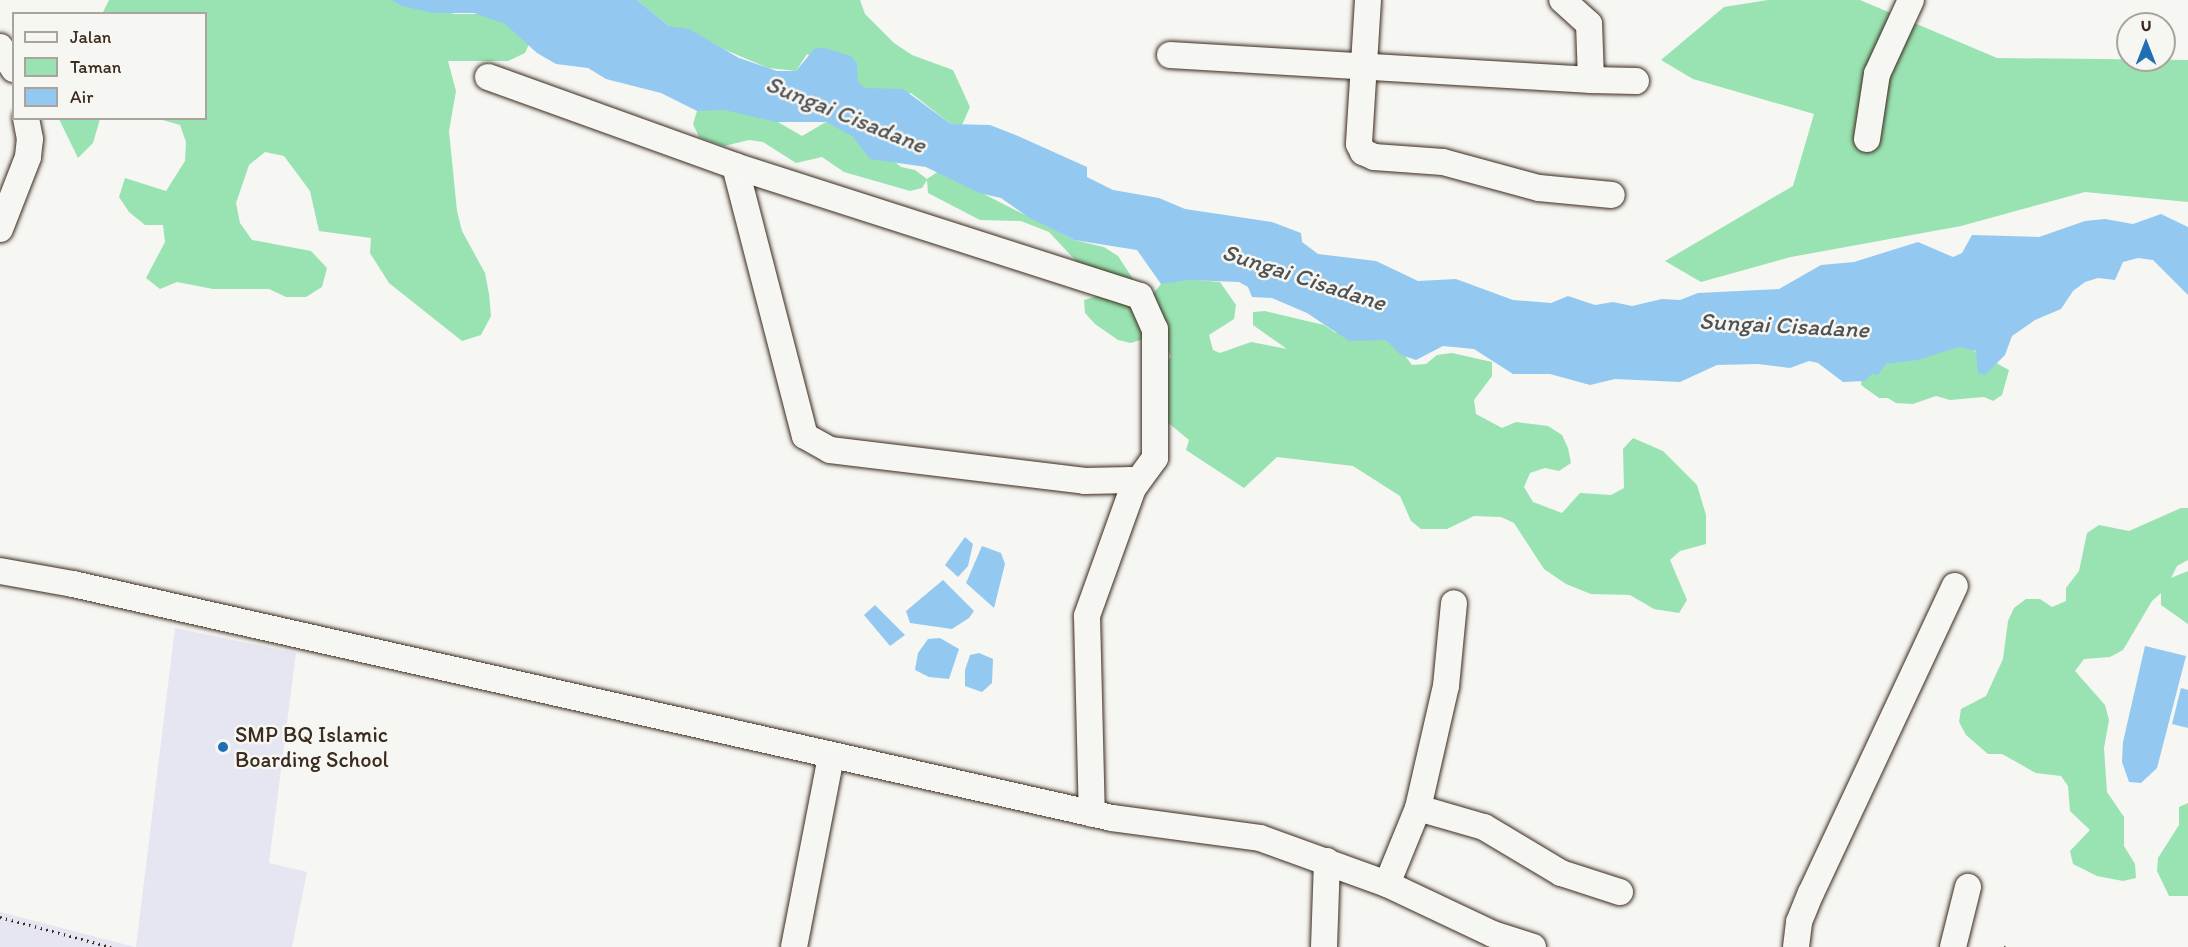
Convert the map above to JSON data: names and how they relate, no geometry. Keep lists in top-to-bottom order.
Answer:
{
  "water": ["Sungai Cisadane"],
  "places": ["SMP BQ Islamic Boarding School"],
  "legend": ["Jalan", "Taman", "Air"],
  "north": "top"
}
